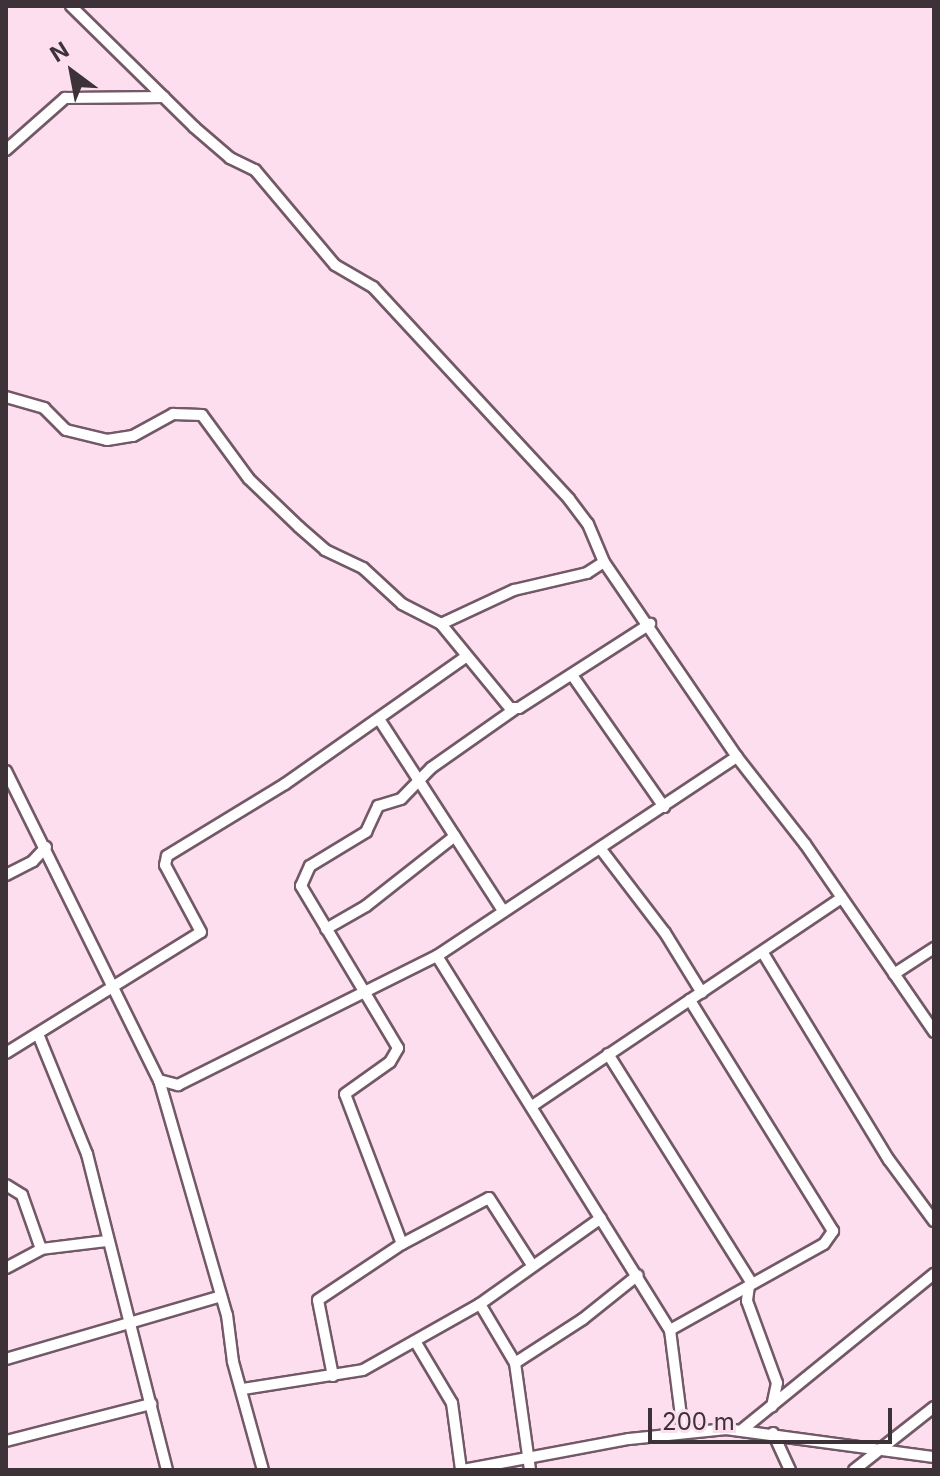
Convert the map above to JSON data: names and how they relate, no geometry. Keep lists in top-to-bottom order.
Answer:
{
  "scale_bar": "200 m",
  "north": "top left"
}
